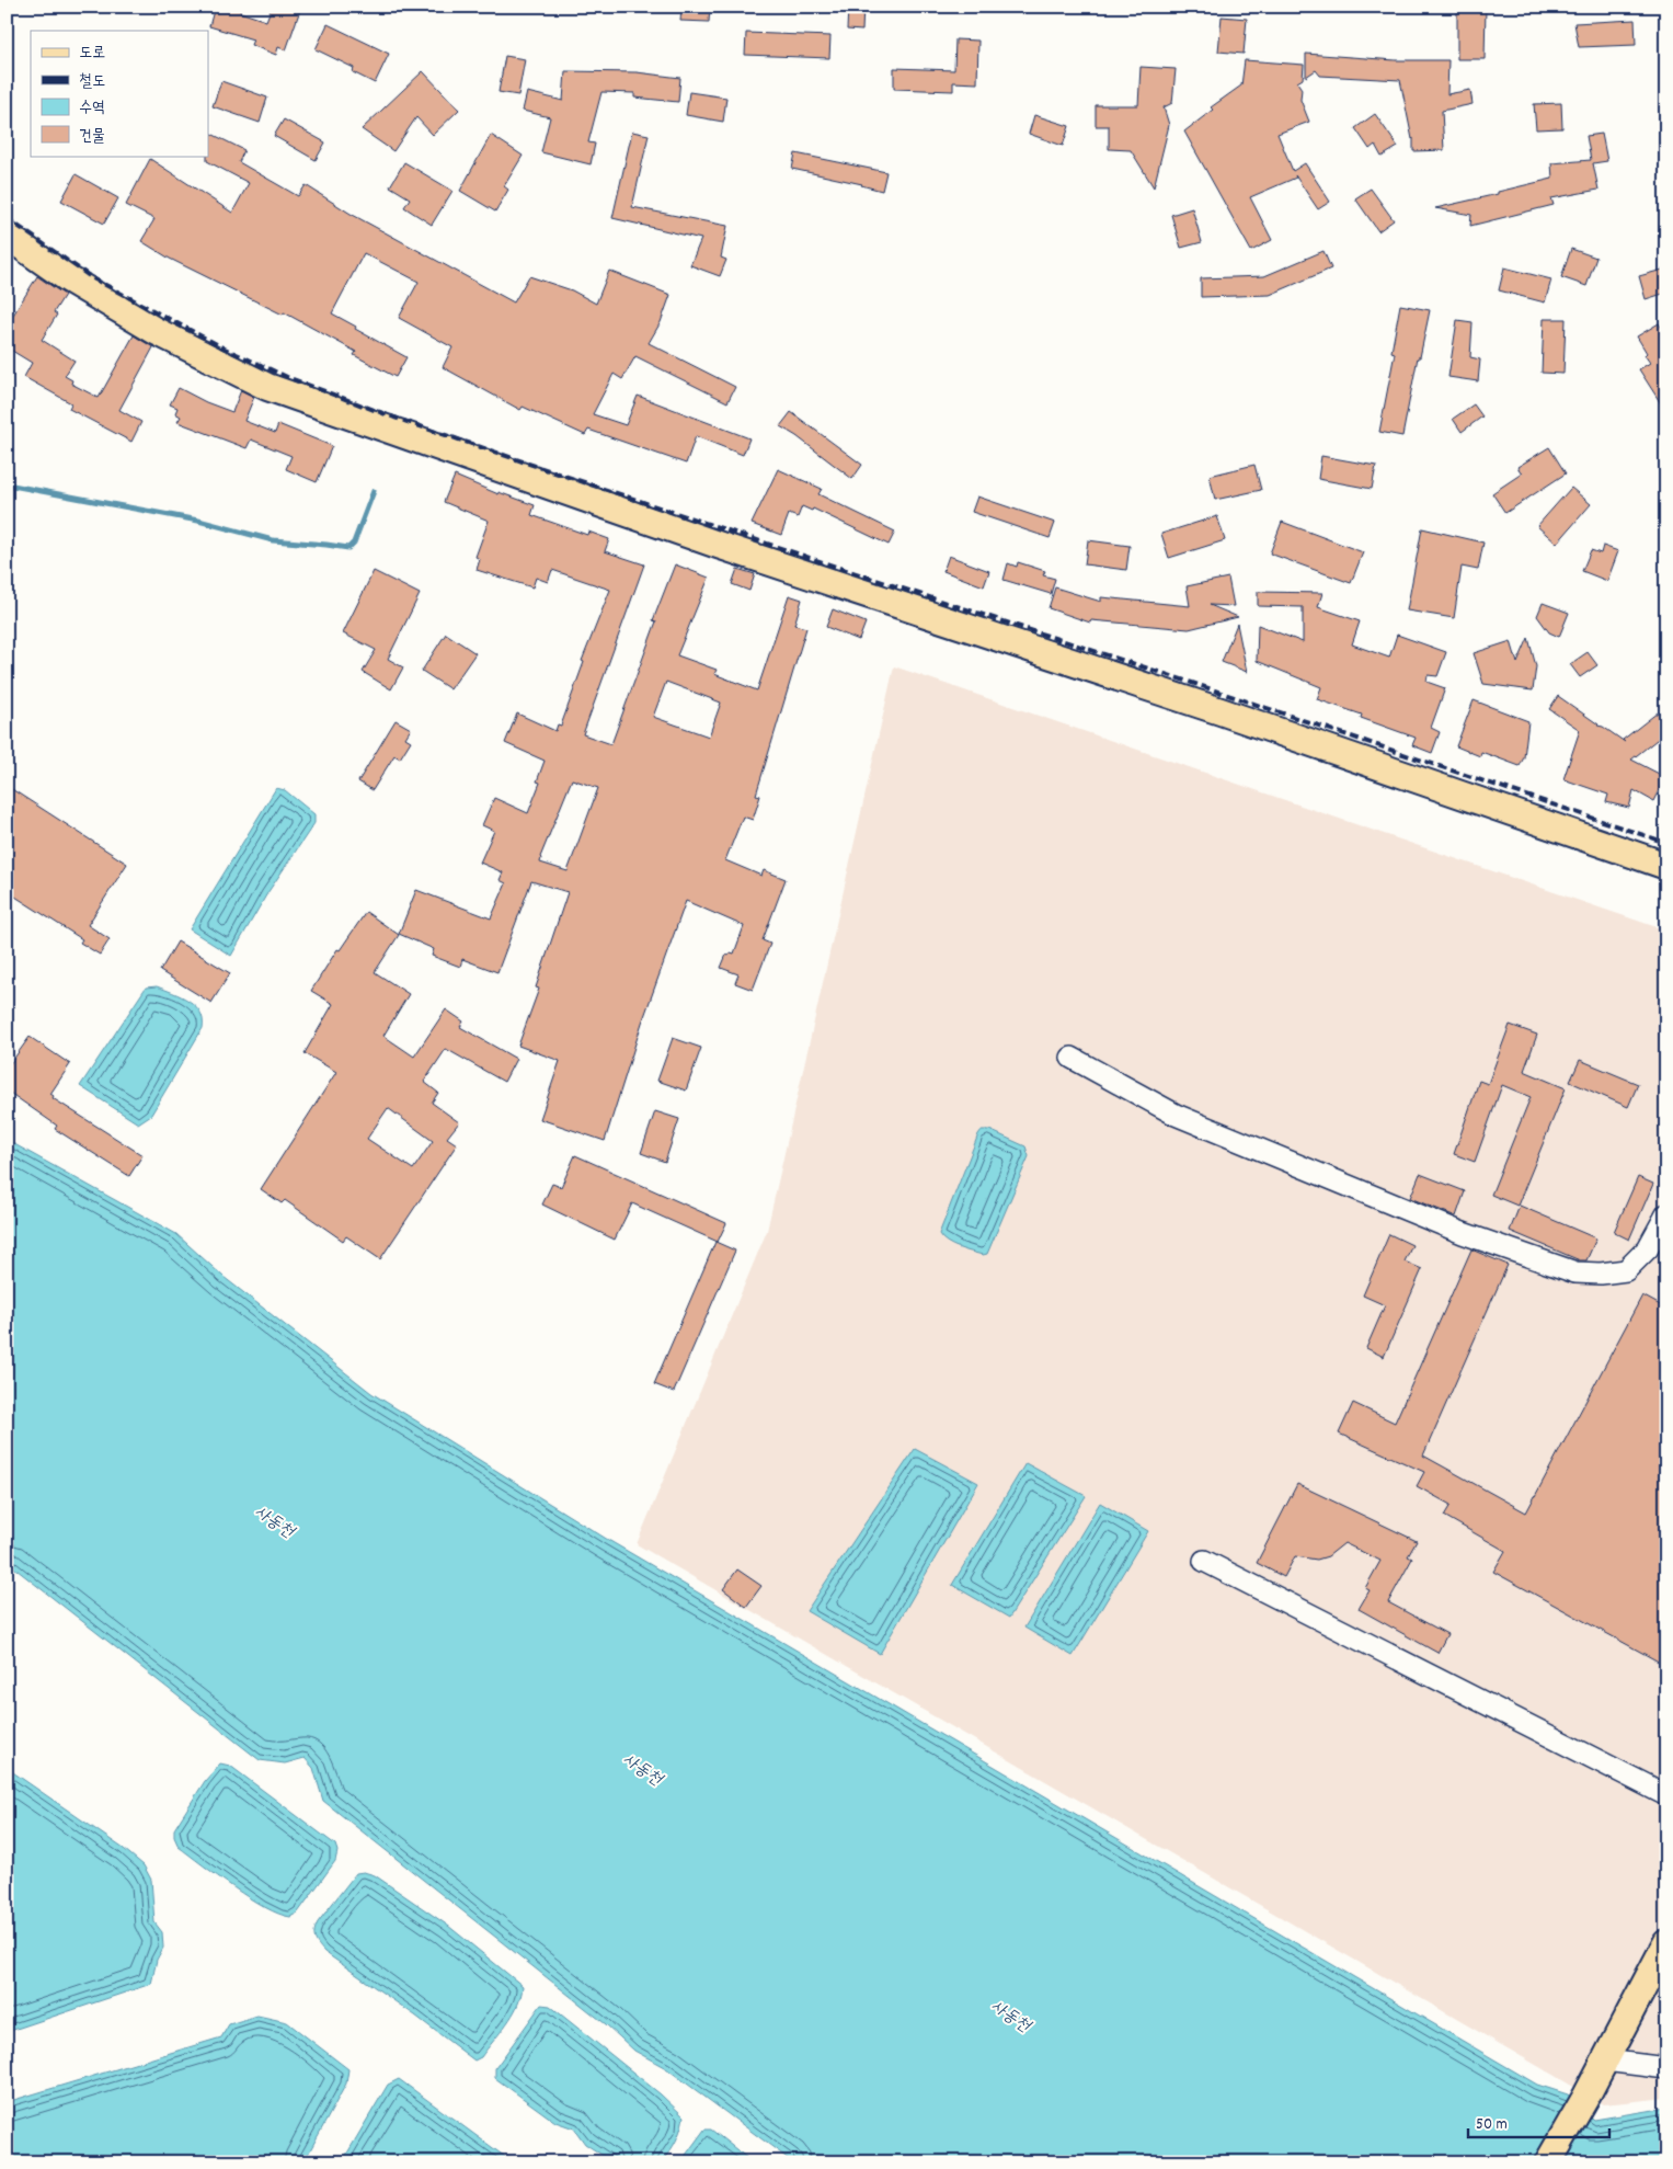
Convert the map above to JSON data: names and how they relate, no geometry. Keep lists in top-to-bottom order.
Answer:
{
  "water": ["사동천"],
  "legend": [
    "도로",
    "철도",
    "수역",
    "건물"
  ],
  "scale_bar": "50 m"
}
